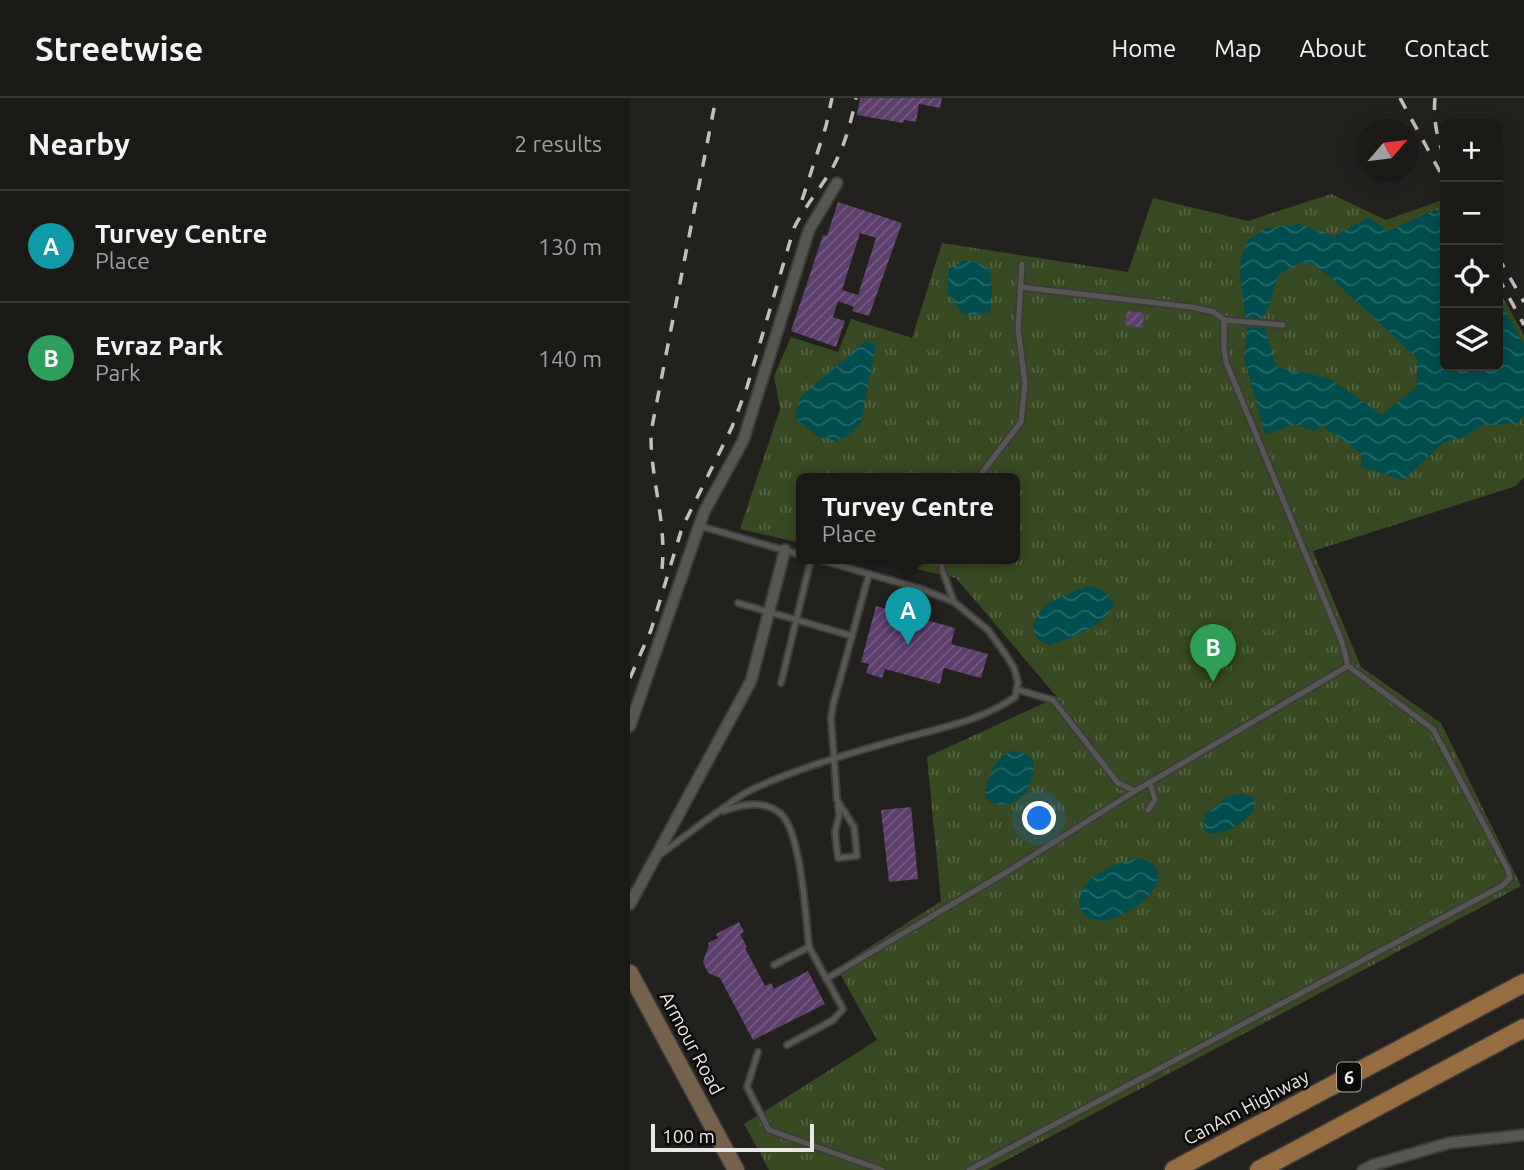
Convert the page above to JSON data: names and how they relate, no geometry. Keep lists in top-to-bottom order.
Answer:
{
  "streets": {
    "main road": ["6", "CanAm Highway"],
    "street": ["Armour Road"]
  },
  "scale_bar": "100 m",
  "north": "top right",
  "page": {
    "header": "Streetwise",
    "nav": [
      "Home",
      "Map",
      "About",
      "Contact"
    ],
    "heading": ["Nearby", "2 results"],
    "map_buttons": ["+", "−"],
    "list": [
      {
        "mark": "A",
        "name": "Turvey Centre",
        "note": "Place",
        "value": "130 m"
      },
      {
        "mark": "B",
        "name": "Evraz Park",
        "note": "Park",
        "value": "140 m"
      }
    ],
    "popup": ["Turvey Centre", "Place"],
    "pins": ["A", "B"],
    "scale": "100 m"
  }
}
